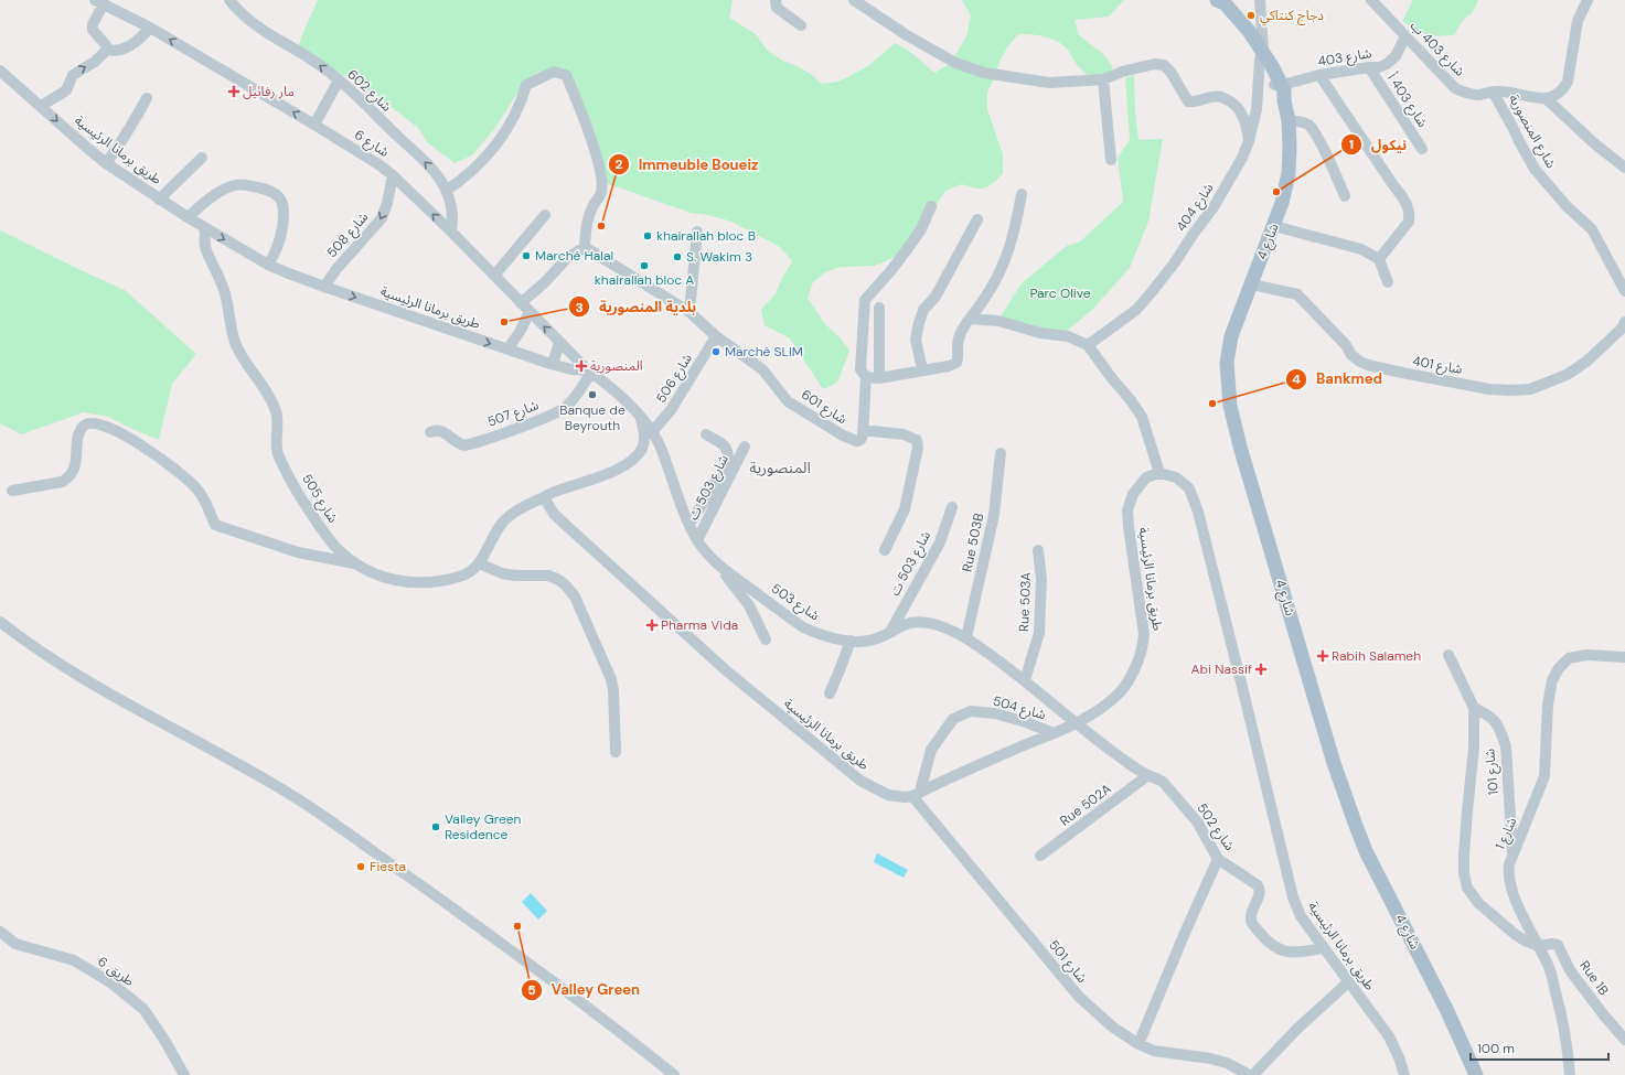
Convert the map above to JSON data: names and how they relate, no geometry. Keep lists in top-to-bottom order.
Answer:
{
  "streets": {
    "main road": ["شارع 4"],
    "street": [
      "شارع 403 ب",
      "شارع 403",
      "شارع 602",
      "شارع 403 أ",
      "شارع المنصورية",
      "شارع 6",
      "طريق برمانا الرئيسية",
      "شارع 404",
      "شارع 508",
      "شارع 401",
      "شارع 506",
      "شارع 601",
      "شارع 507",
      "شارع 503 ث",
      "شارع 505",
      "Rue 503B",
      "شارع 503 ت",
      "شارع 503",
      "Rue 503A",
      "شارع 504",
      "شارع 101",
      "Rue 502A",
      "شارع 502",
      "شارع 1",
      "شارع 501",
      "طريق 6",
      "Rue 1B"
    ]
  },
  "crossings": [
    ["شارع 403 ب", "شارع 403"],
    ["شارع 403 ب", "شارع المنصورية"],
    ["شارع 403", "شارع 403 أ"],
    ["شارع 403", "شارع 4"],
    ["شارع 602", "شارع 6"],
    ["شارع 6", "طريق برمانا الرئيسية"],
    ["شارع 6", "شارع 508"],
    ["شارع 6", "شارع 507"],
    ["طريق برمانا الرئيسية", "شارع 508"],
    ["طريق برمانا الرئيسية", "شارع 507"],
    ["طريق برمانا الرئيسية", "شارع 505"],
    ["طريق برمانا الرئيسية", "شارع 503"],
    ["طريق برمانا الرئيسية", "شارع 504"],
    ["طريق برمانا الرئيسية", "شارع 502"],
    ["طريق برمانا الرئيسية", "شارع 501"],
    ["شارع 404", "شارع 4"],
    ["شارع 4", "شارع 401"],
    ["شارع 506", "شارع 601"],
    ["شارع 506", "شارع 503"],
    ["شارع 503 ث", "شارع 503"],
    ["Rue 503B", "شارع 503"],
    ["شارع 503 ت", "شارع 503"],
    ["شارع 503", "Rue 503A"],
    ["شارع 503", "شارع 502"],
    ["شارع 504", "شارع 501"],
    ["شارع 101", "شارع 1"],
    ["Rue 502A", "شارع 502"],
    ["شارع 1", "Rue 1B"]
  ],
  "one_way": ["شارع 602", "شارع 6", "شارع 508"],
  "districts": ["المنصورية"],
  "parks": ["Parc Olive"],
  "places": {
    "other": [
      "دجاج كنتاكي",
      "نيكول",
      "Immeuble Boueiz",
      "khairallah bloc B",
      "Marché Halal",
      "S. Wakim 3",
      "khairallah bloc A",
      "بلدية المنصورية",
      "Marché SLIM",
      "Banque de Beyrouth",
      "Bankmed",
      "Valley Green Residence",
      "Fiesta",
      "Valley Green"
    ],
    "health": [
      "مار رفائيل",
      "المنصورية",
      "Pharma Vida",
      "Rabih Salameh",
      "Abi Nassif"
    ]
  },
  "scale_bar": "100 m"
}
